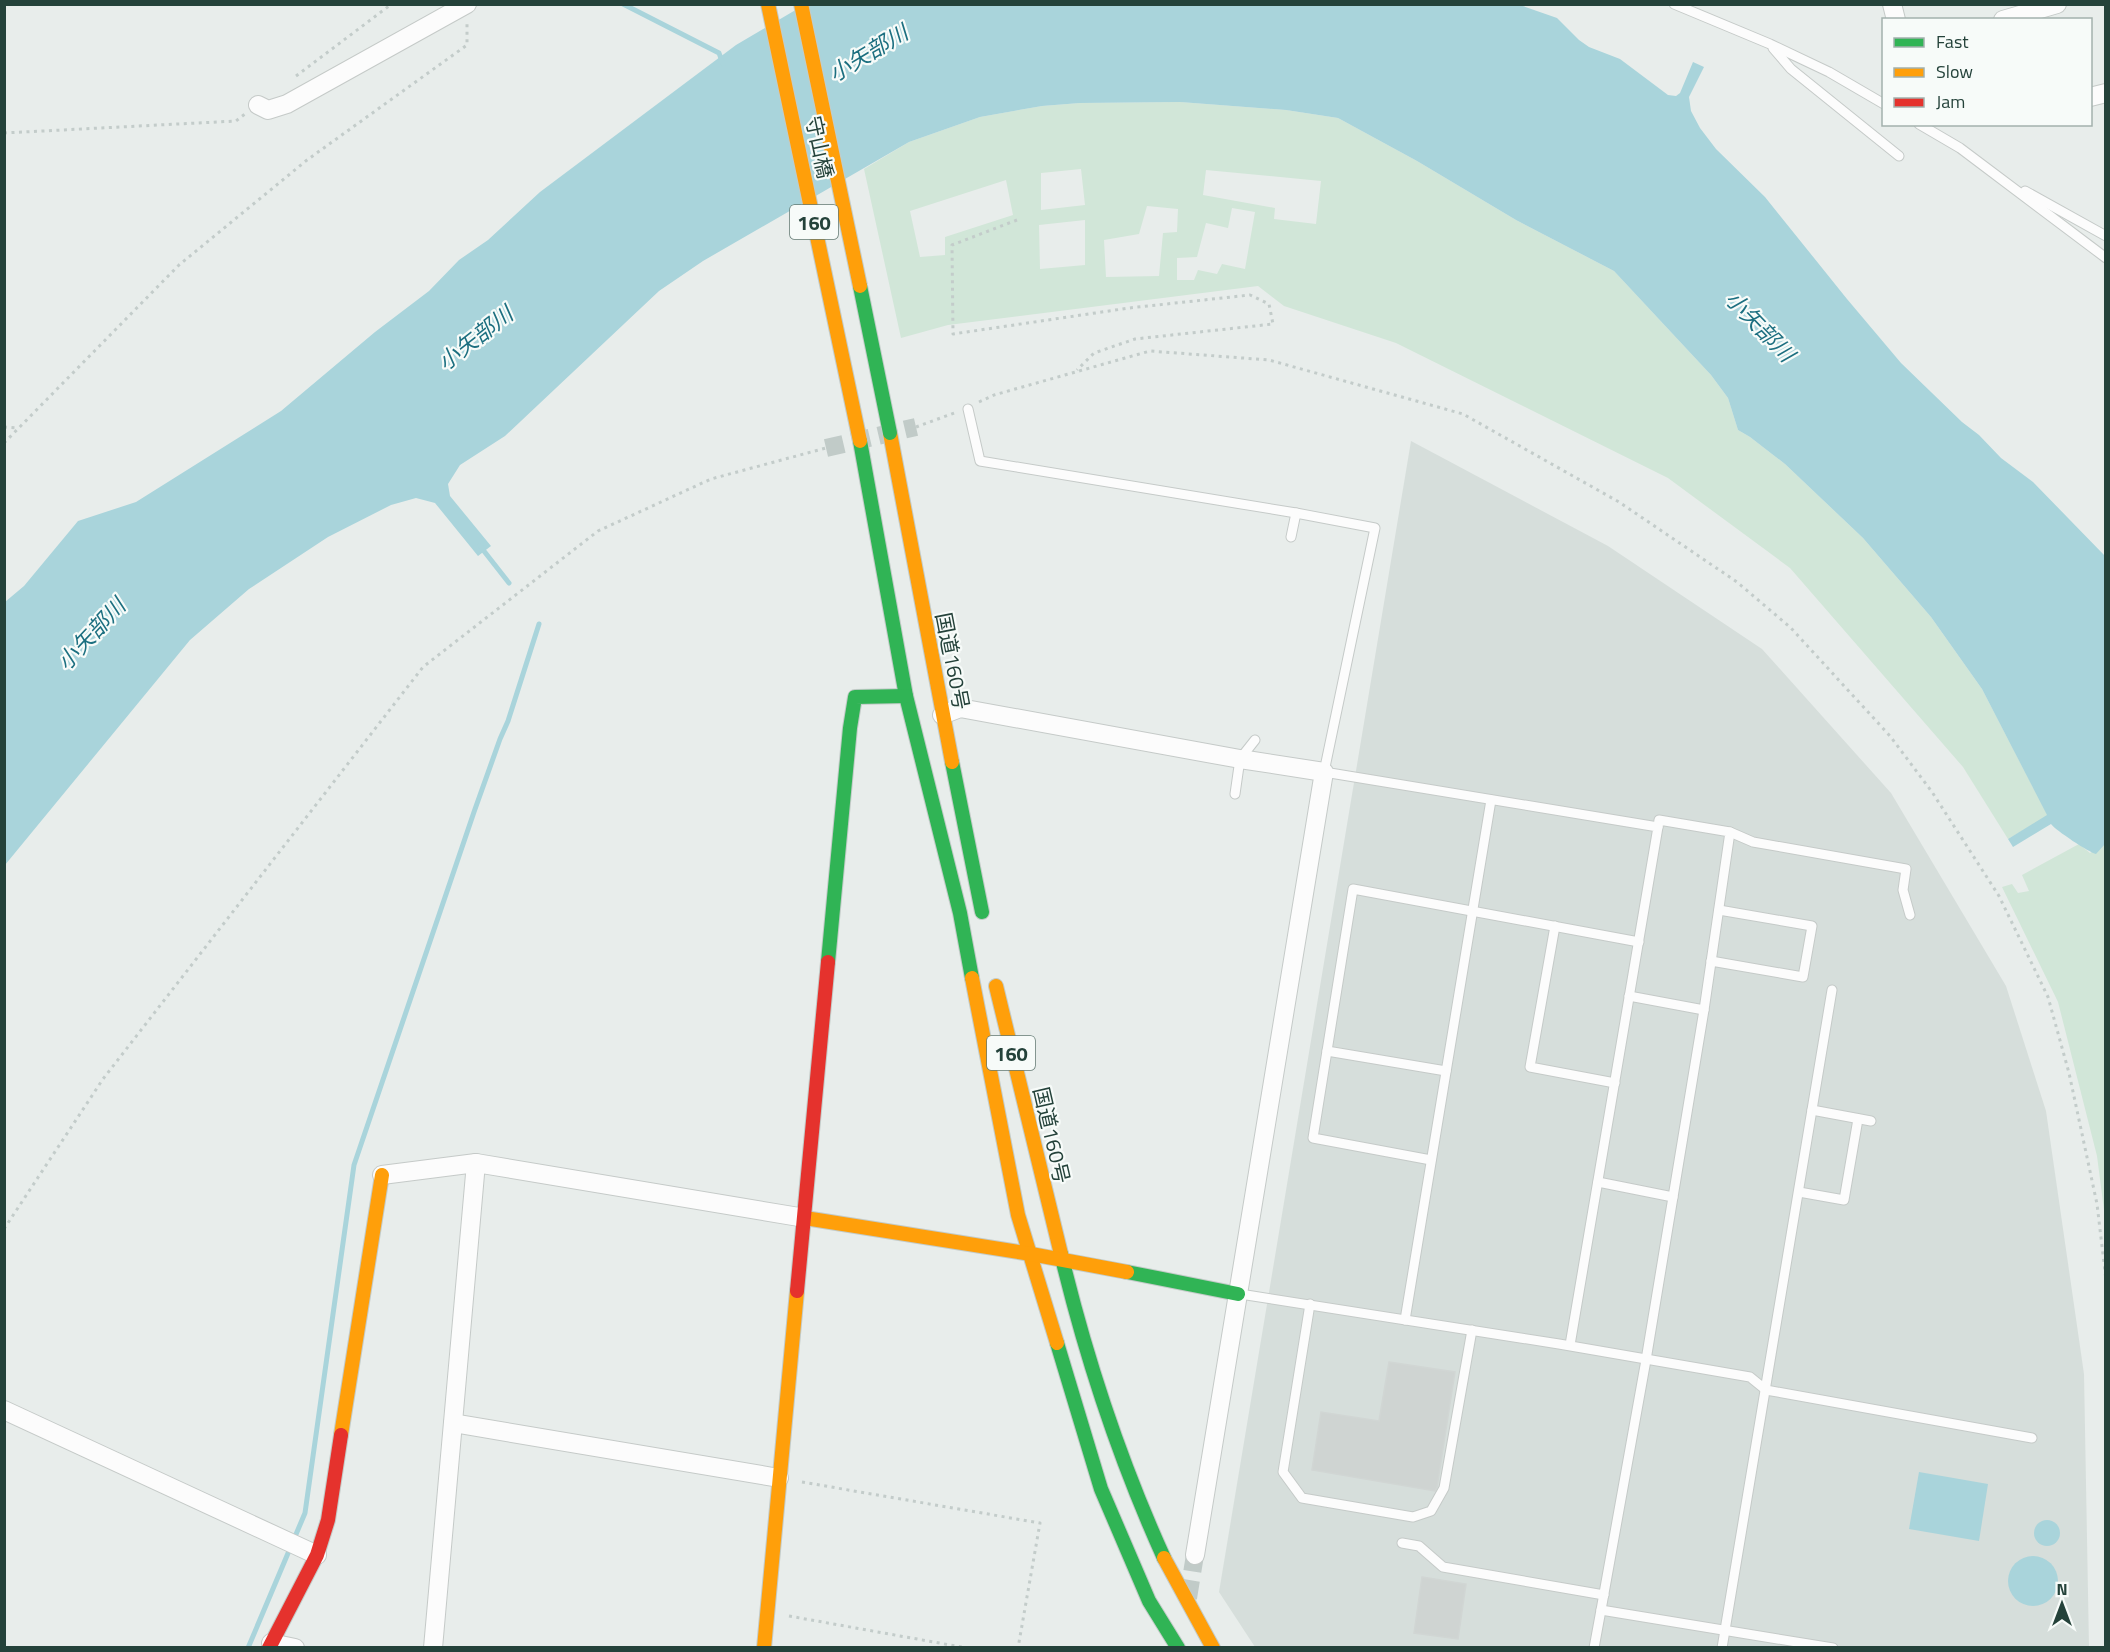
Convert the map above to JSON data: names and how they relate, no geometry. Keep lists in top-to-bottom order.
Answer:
{
  "streets": {
    "main road": ["守山橋", "160", "国道160号"]
  },
  "crossings": [
    ["守山橋", "160"],
    ["守山橋", "国道160号"]
  ],
  "water": ["小矢部川"],
  "legend": ["Fast", "Slow", "Jam"],
  "north": "top"
}
